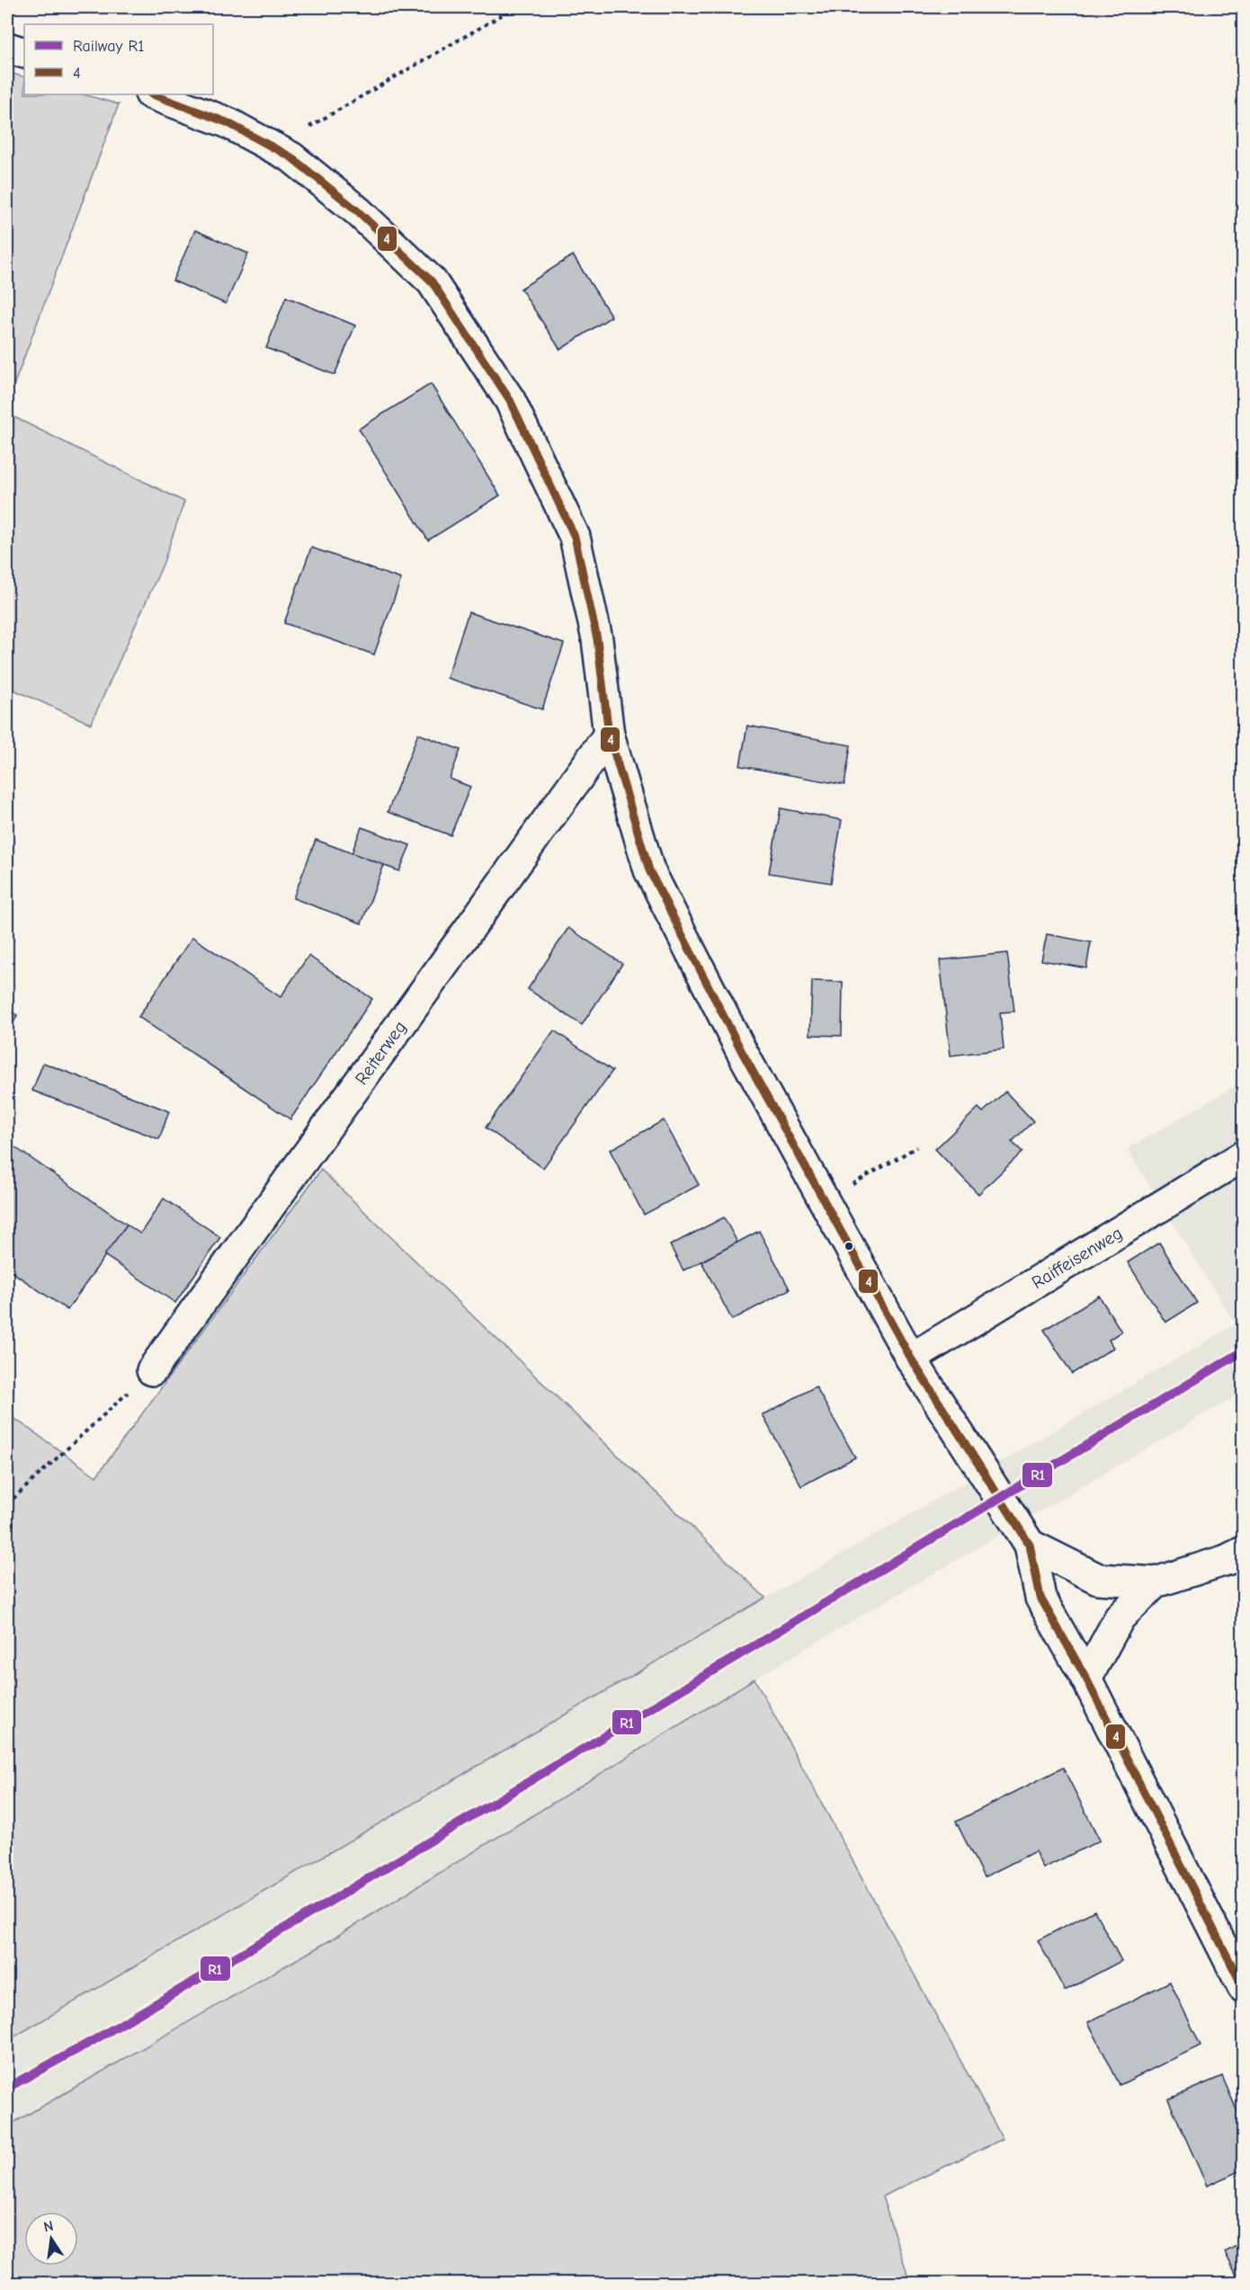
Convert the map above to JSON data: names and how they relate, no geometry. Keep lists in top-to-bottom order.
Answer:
{
  "streets": {
    "street": ["Reiterweg", "Raiffeisenweg"]
  },
  "lines": ["transit line 4", "rail line R1"],
  "legend": ["Railway R1", "4"],
  "north": "top"
}
